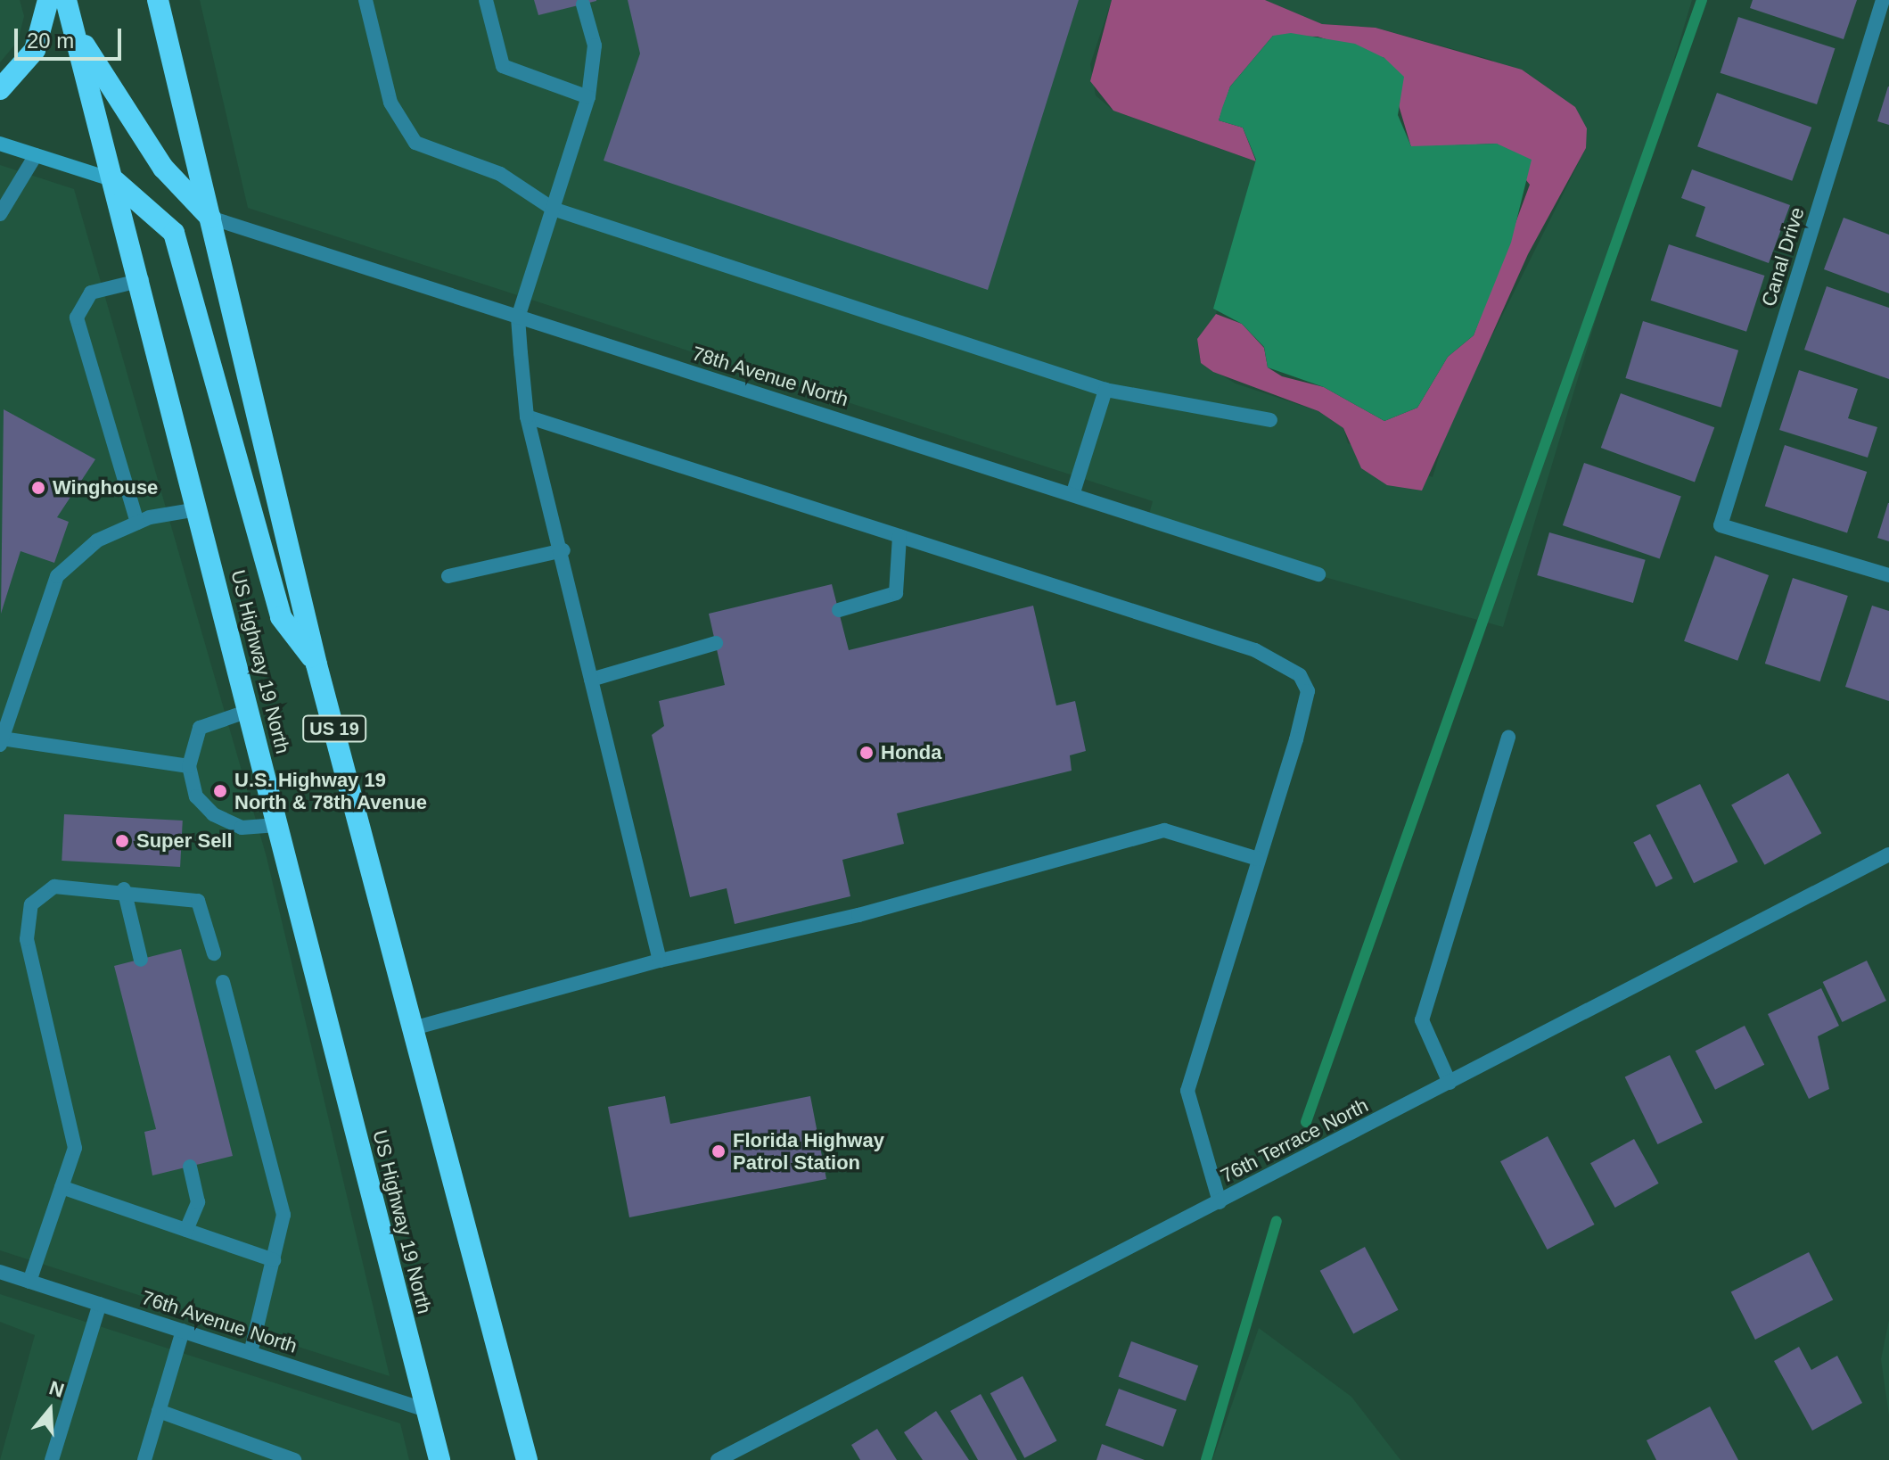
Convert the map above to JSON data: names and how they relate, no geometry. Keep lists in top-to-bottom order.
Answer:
{
  "streets": {
    "highway": ["US Highway 19 North", "US 19"],
    "street": [
      "Canal Drive",
      "78th Avenue North",
      "76th Terrace North",
      "76th Avenue North"
    ]
  },
  "crossings": [
    ["78th Avenue North", "US 19"],
    ["US Highway 19 North", "76th Avenue North"]
  ],
  "places": [
    "Winghouse",
    "Honda",
    "U.S. Highway 19 North & 78th Avenue",
    "Super Sell",
    "Florida Highway Patrol Station"
  ],
  "scale_bar": "20 m",
  "north": "top"
}
